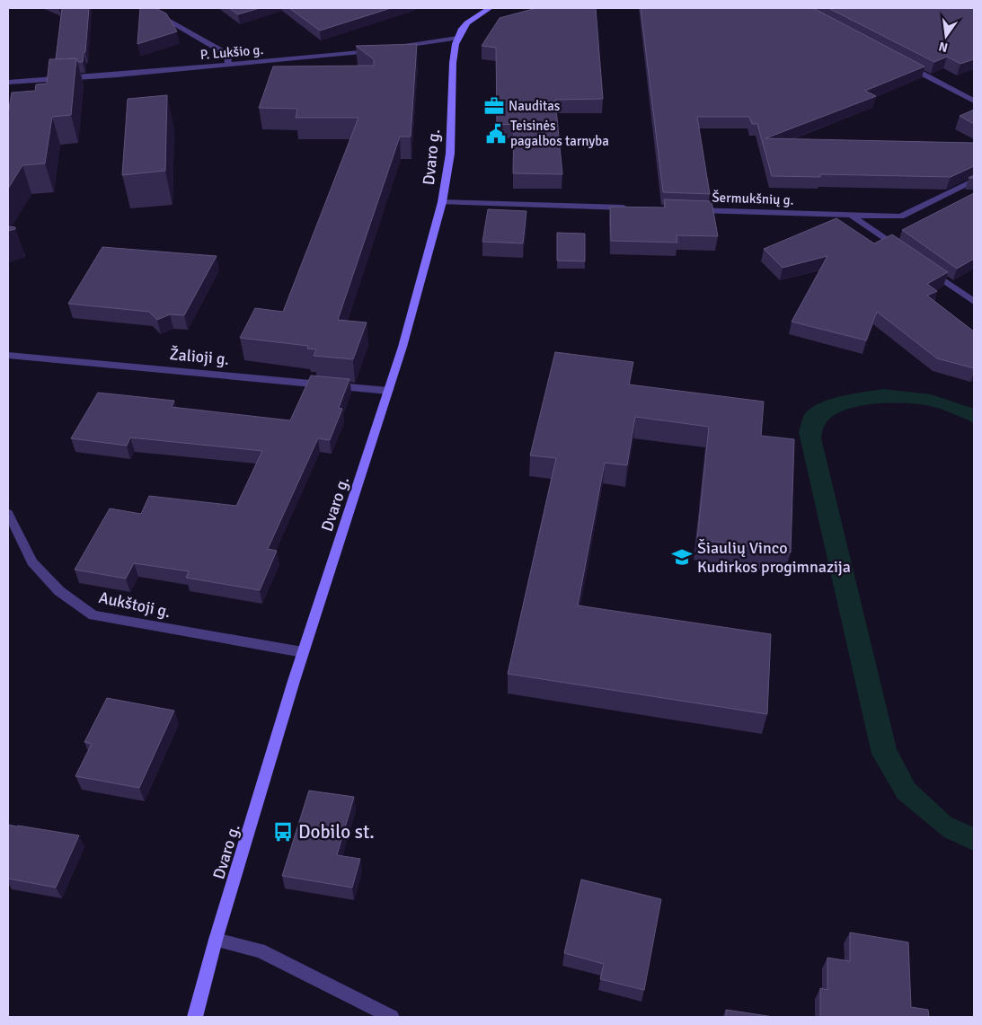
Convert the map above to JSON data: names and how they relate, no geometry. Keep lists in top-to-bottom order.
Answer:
{
  "streets": {
    "main road": ["Dvaro g."],
    "street": [
      "P. Lukšio g.",
      "Šermukšnių g.",
      "Žalioji g.",
      "Aukštoji g."
    ]
  },
  "crossings": [
    ["Dvaro g.", "Žalioji g."],
    ["Dvaro g.", "Aukštoji g."]
  ],
  "places": {
    "office": ["Nauditas"],
    "public building": ["Teisinės pagalbos tarnyba"],
    "school or university": ["Šiaulių Vinco Kudirkos progimnazija"],
    "bus stop": ["Dobilo st."]
  },
  "north": "bottom"
}
